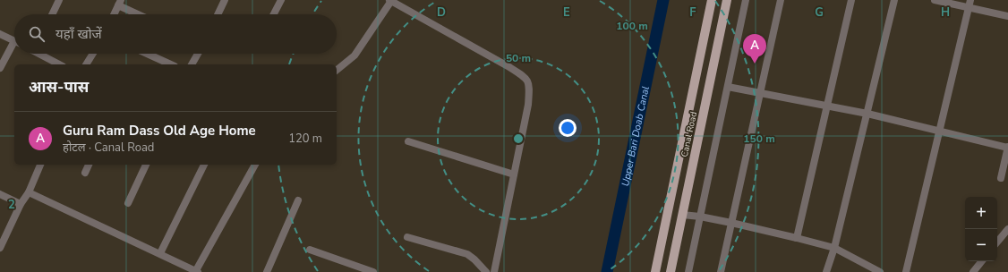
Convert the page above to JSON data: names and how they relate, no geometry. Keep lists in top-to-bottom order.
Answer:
{
  "streets": {
    "main road": ["Canal Road"]
  },
  "water": ["Upper Bari Doab Canal"],
  "page": {
    "search": "यहाँ खोजें",
    "pins": "A",
    "heading": "आस-पास",
    "list": [
      {
        "mark": "A",
        "name": "Guru Ram Dass Old Age Home",
        "note": "होटल · Canal Road",
        "value": "120 m"
      }
    ],
    "map_buttons": ["+", "−"]
  },
  "grid": {
    "columns": [
      "D",
      "E",
      "F",
      "G",
      "H"
    ],
    "rows": ["2"]
  },
  "rings": ["100 m", "50 m", "150 m"]
}
